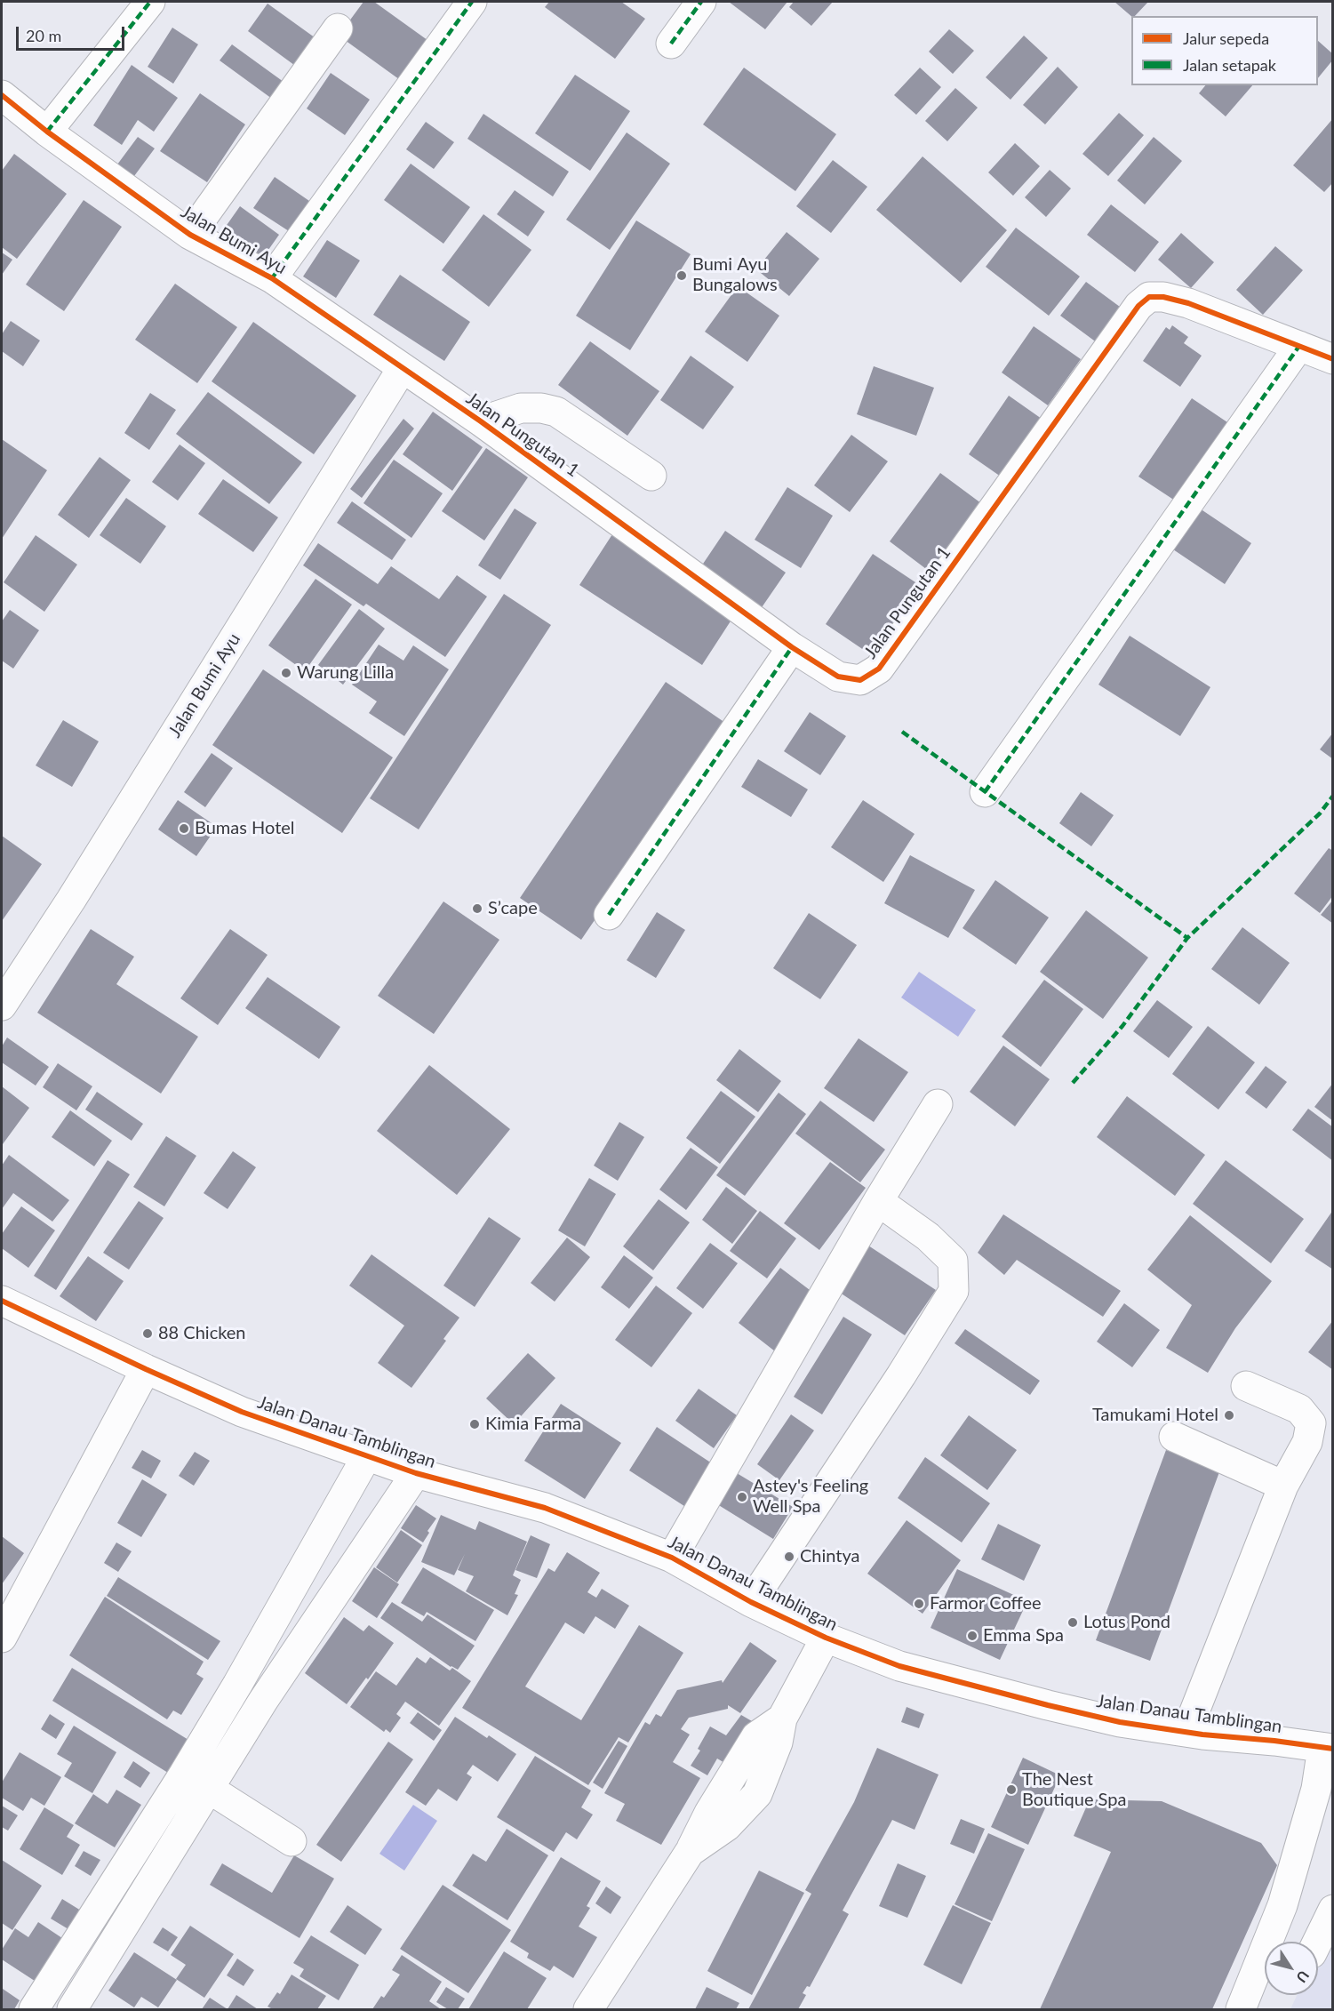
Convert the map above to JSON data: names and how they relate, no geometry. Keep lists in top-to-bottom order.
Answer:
{
  "streets": {
    "street": ["Jalan Bumi Ayu", "Jalan Pungutan 1", "Jalan Danau Tamblingan"]
  },
  "crossings": [
    ["Jalan Bumi Ayu", "Jalan Pungutan 1"]
  ],
  "places": [
    "Bumi Ayu Bungalows",
    "Warung Lilla",
    "Bumas Hotel",
    "S’cape",
    "88 Chicken",
    "Tamukami Hotel",
    "Kimia Farma",
    "Astey's Feeling Well Spa",
    "Chintya",
    "Farmor Coffee",
    "Lotus Pond",
    "Emma Spa",
    "The Nest Boutique Spa"
  ],
  "legend": ["Jalur sepeda", "Jalan setapak"],
  "scale_bar": "20 m",
  "north": "bottom right"
}
